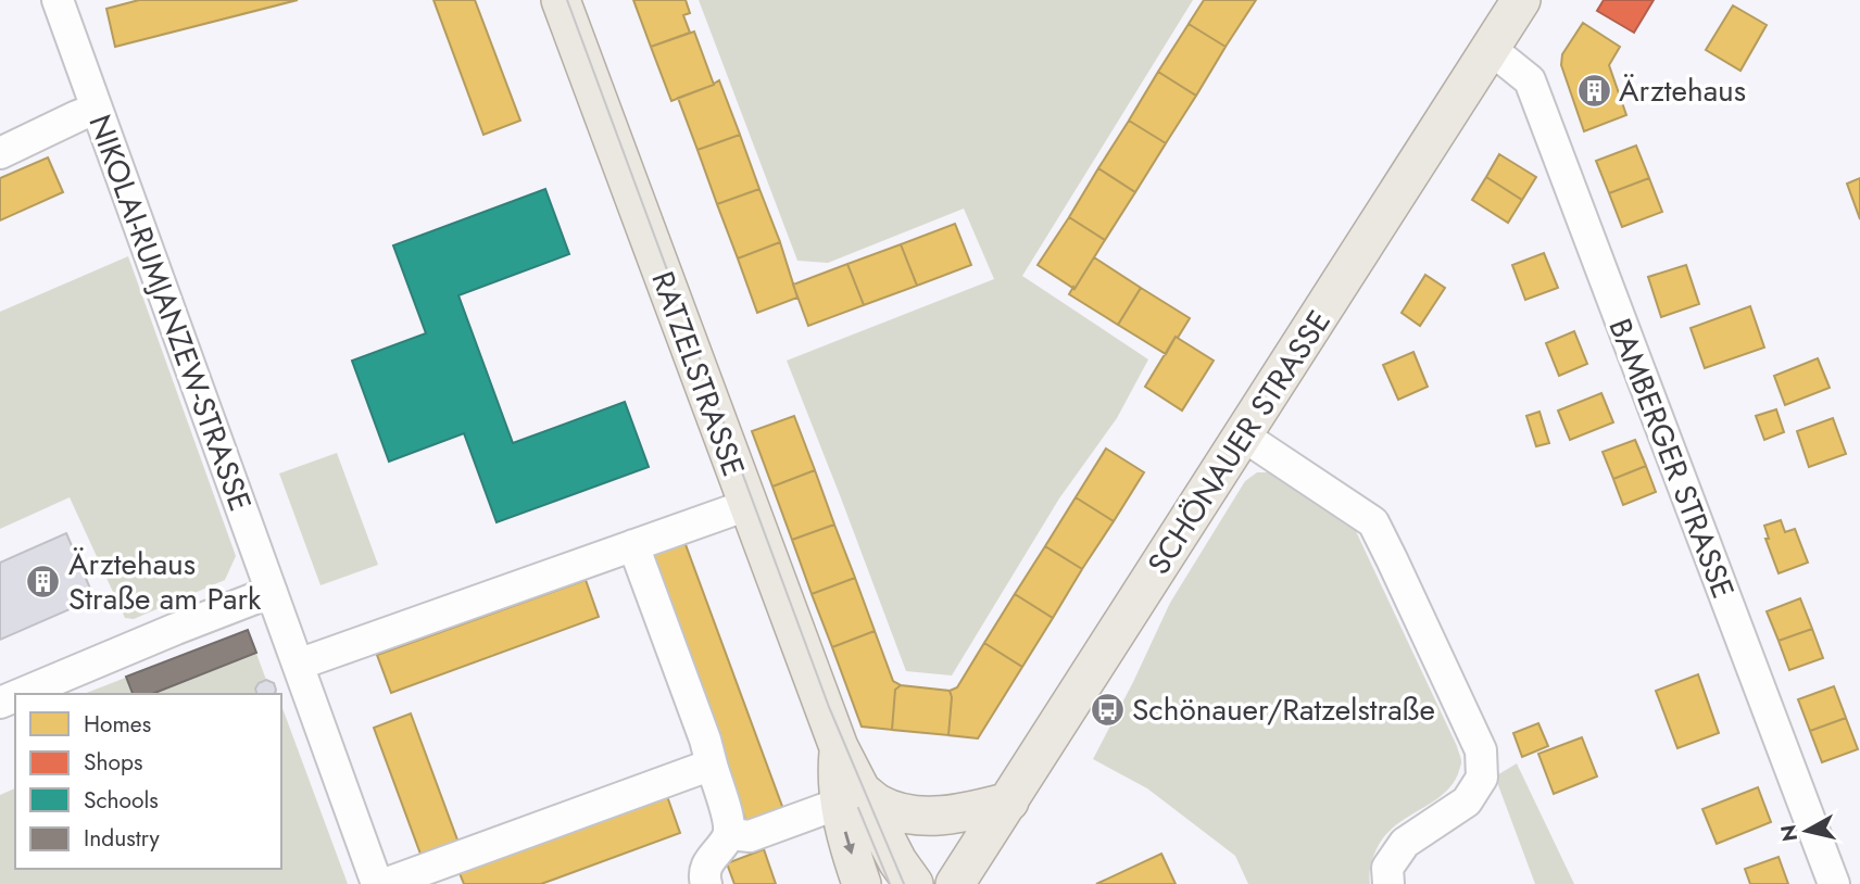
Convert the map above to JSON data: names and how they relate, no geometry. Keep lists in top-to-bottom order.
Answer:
{
  "streets": {
    "main road": ["RATZELSTRASSE", "SCHÖNAUER STRASSE"],
    "street": ["NIKOLAI-RUMJANZEW-STRASSE", "BAMBERGER STRASSE"]
  },
  "crossings": [
    ["SCHÖNAUER STRASSE", "BAMBERGER STRASSE"]
  ],
  "places": {
    "building": ["Ärztehaus", "Ärztehaus Straße am Park"],
    "bus stop": ["Schönauer/Ratzelstraße"]
  },
  "legend": [
    "Homes",
    "Shops",
    "Schools",
    "Industry"
  ],
  "north": "left"
}
